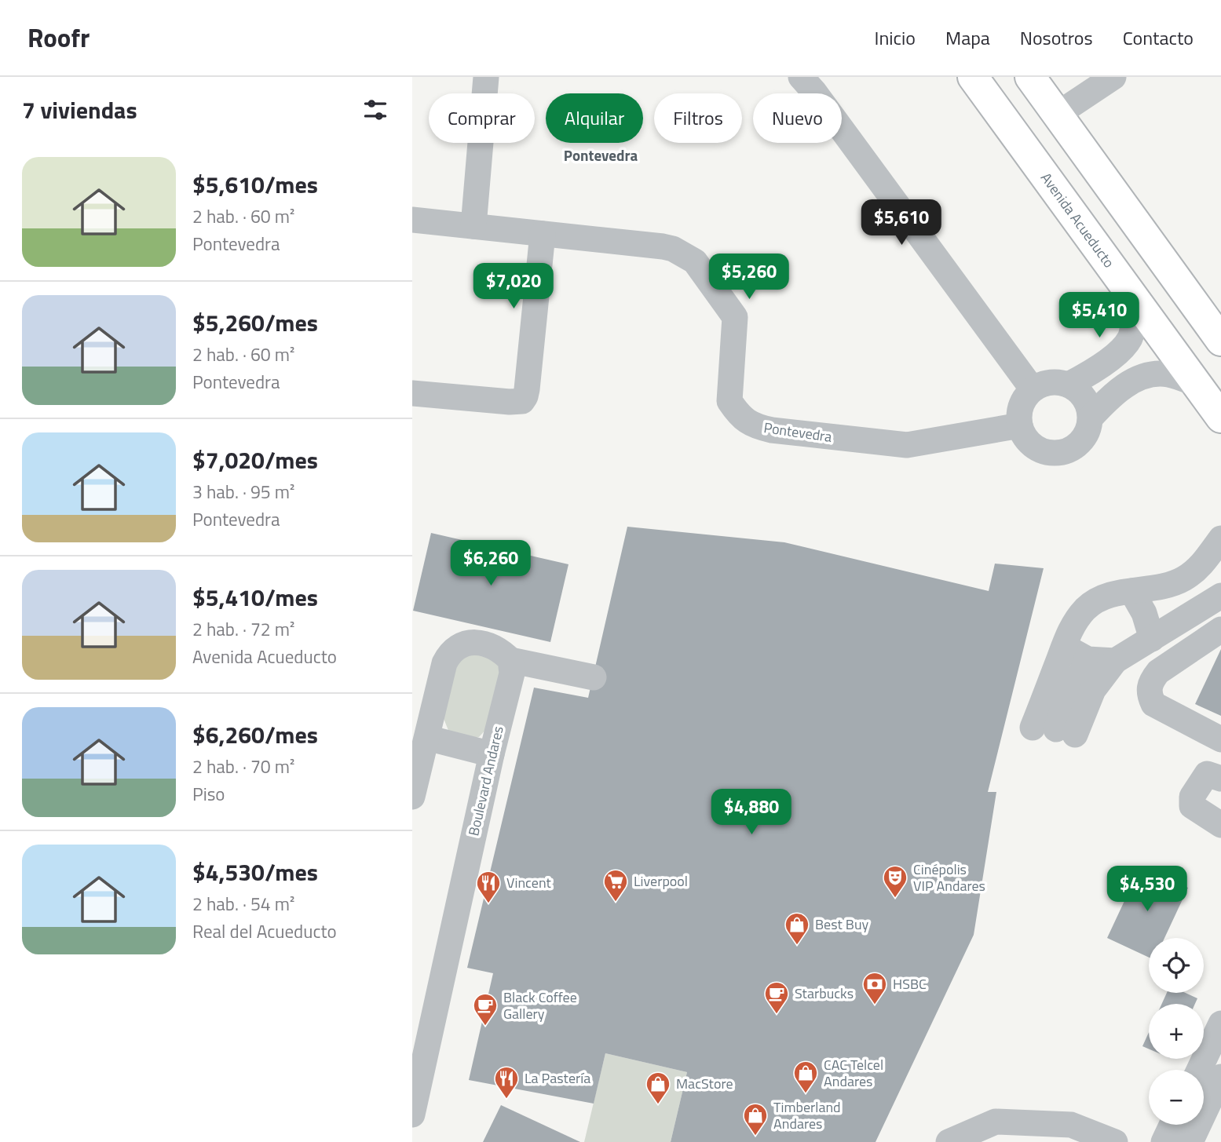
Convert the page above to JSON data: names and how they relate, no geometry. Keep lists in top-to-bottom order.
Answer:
{
  "streets": {
    "main road": ["Avenida Acueducto"],
    "street": ["Pontevedra", "Boulevard Andares"]
  },
  "districts": ["Pontevedra"],
  "places": {
    "theatre": ["Cinépolis VIP Andares"],
    "supermarket": ["Liverpool"],
    "restaurant": ["Vincent", "La Pastería"],
    "shop": [
      "Best Buy",
      "CAC Telcel Andares",
      "MacStore",
      "Timberland Andares"
    ],
    "bank": ["HSBC"],
    "cafe": ["Starbucks", "Black Coffee Gallery"]
  },
  "page": {
    "header": "Roofr",
    "nav": [
      "Inicio",
      "Mapa",
      "Nosotros",
      "Contacto"
    ],
    "heading": "7 viviendas",
    "chip": [
      "Comprar",
      "Alquilar",
      "Filtros",
      "Nuevo"
    ],
    "list": [
      {
        "name": "$5,610/mes",
        "note": "2 hab. · 60 m² · Pontevedra"
      },
      {
        "name": "$5,260/mes",
        "note": "2 hab. · 60 m² · Pontevedra"
      },
      {
        "name": "$7,020/mes",
        "note": "3 hab. · 95 m² · Pontevedra"
      },
      {
        "name": "$5,410/mes",
        "note": "2 hab. · 72 m² · Avenida Acueducto"
      },
      {
        "name": "$6,260/mes",
        "note": "2 hab. · 70 m² · Piso"
      },
      {
        "name": "$4,530/mes",
        "note": "2 hab. · 54 m² · Real del Acueducto"
      }
    ],
    "price": [
      "$5,610",
      "$5,260",
      "$7,020",
      "$5,410",
      "$6,260",
      "$4,880",
      "$4,530"
    ],
    "map_buttons": ["+", "−"]
  }
}
